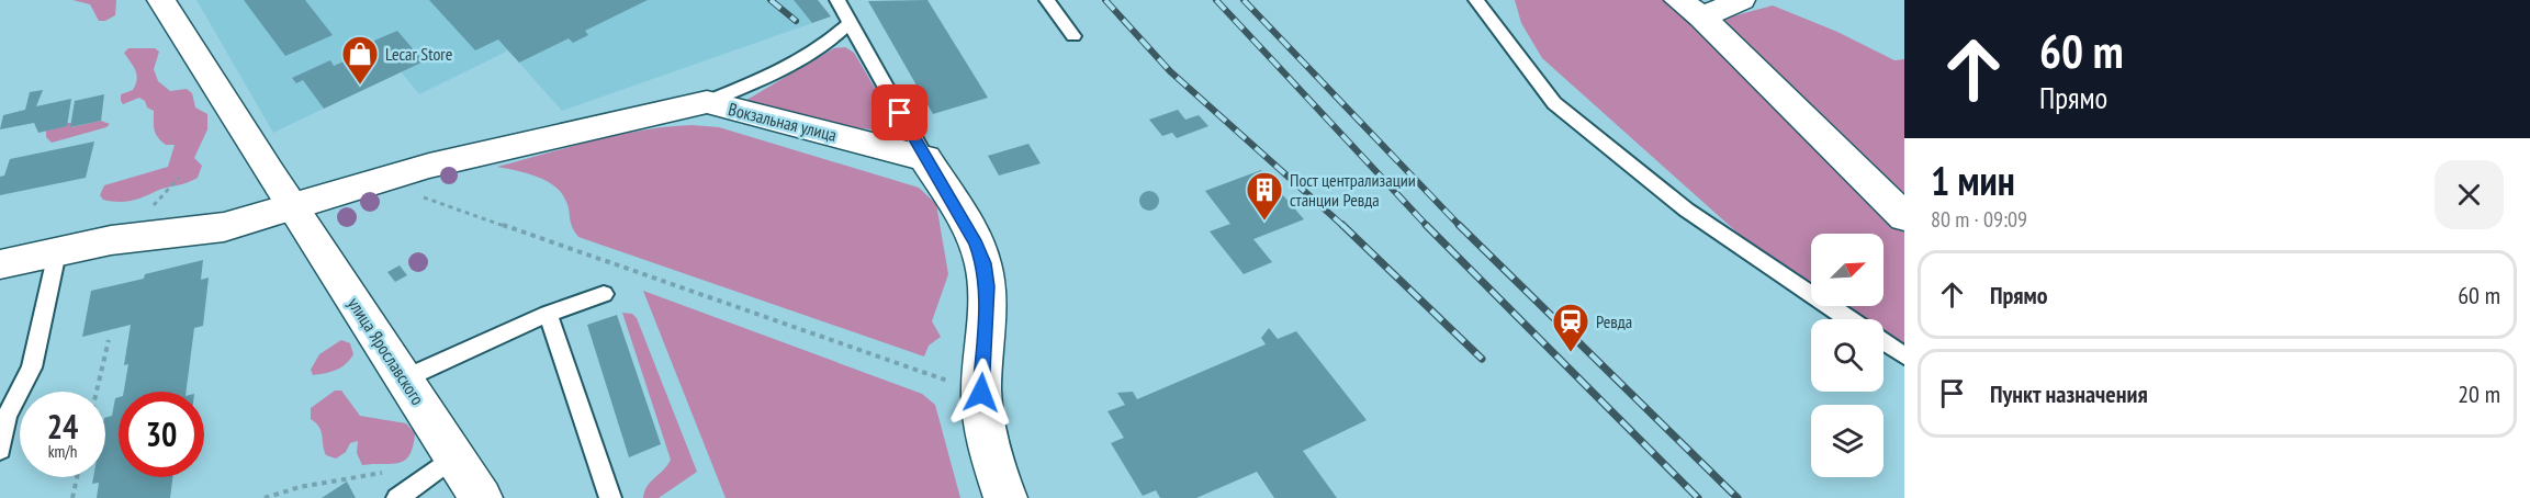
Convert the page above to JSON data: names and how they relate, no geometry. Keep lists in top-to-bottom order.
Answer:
{
  "streets": {
    "street": ["Вокзальная улица", "улица Ярославского"]
  },
  "crossings": [
    ["Вокзальная улица", "улица Ярославского"]
  ],
  "places": {
    "shop": ["Lecar Store"],
    "building": ["Пост централизации станции Ревда"],
    "station": ["Ревда"]
  },
  "north": "top right",
  "page": {
    "turn": ["60 m", "Прямо"],
    "heading": ["1 мин", "80 m · 09:09"],
    "list": [
      {
        "name": "Прямо",
        "value": "60 m"
      },
      {
        "name": "Пункт назначения",
        "value": "20 m"
      }
    ],
    "speed": "24 km/h",
    "limit": "30"
  }
}
